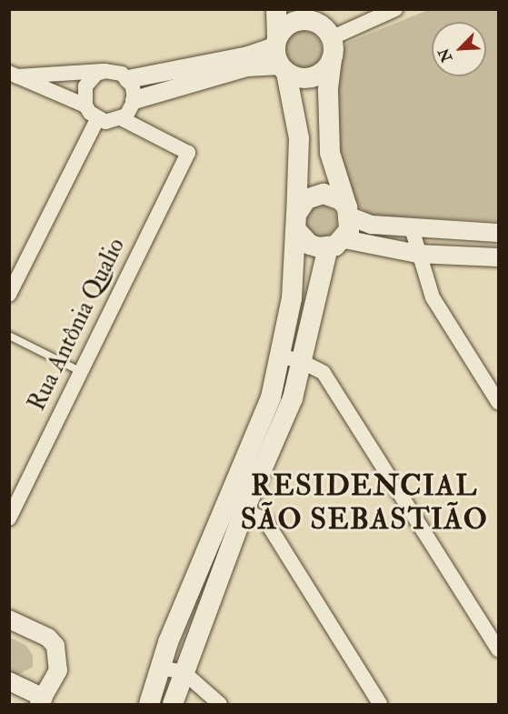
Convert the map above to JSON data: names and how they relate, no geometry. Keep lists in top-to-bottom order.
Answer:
{
  "streets": {
    "street": ["Rua Antônia Qualio"]
  },
  "districts": ["RESIDENCIAL SÃO SEBASTIÃO"],
  "north": "bottom left"
}
